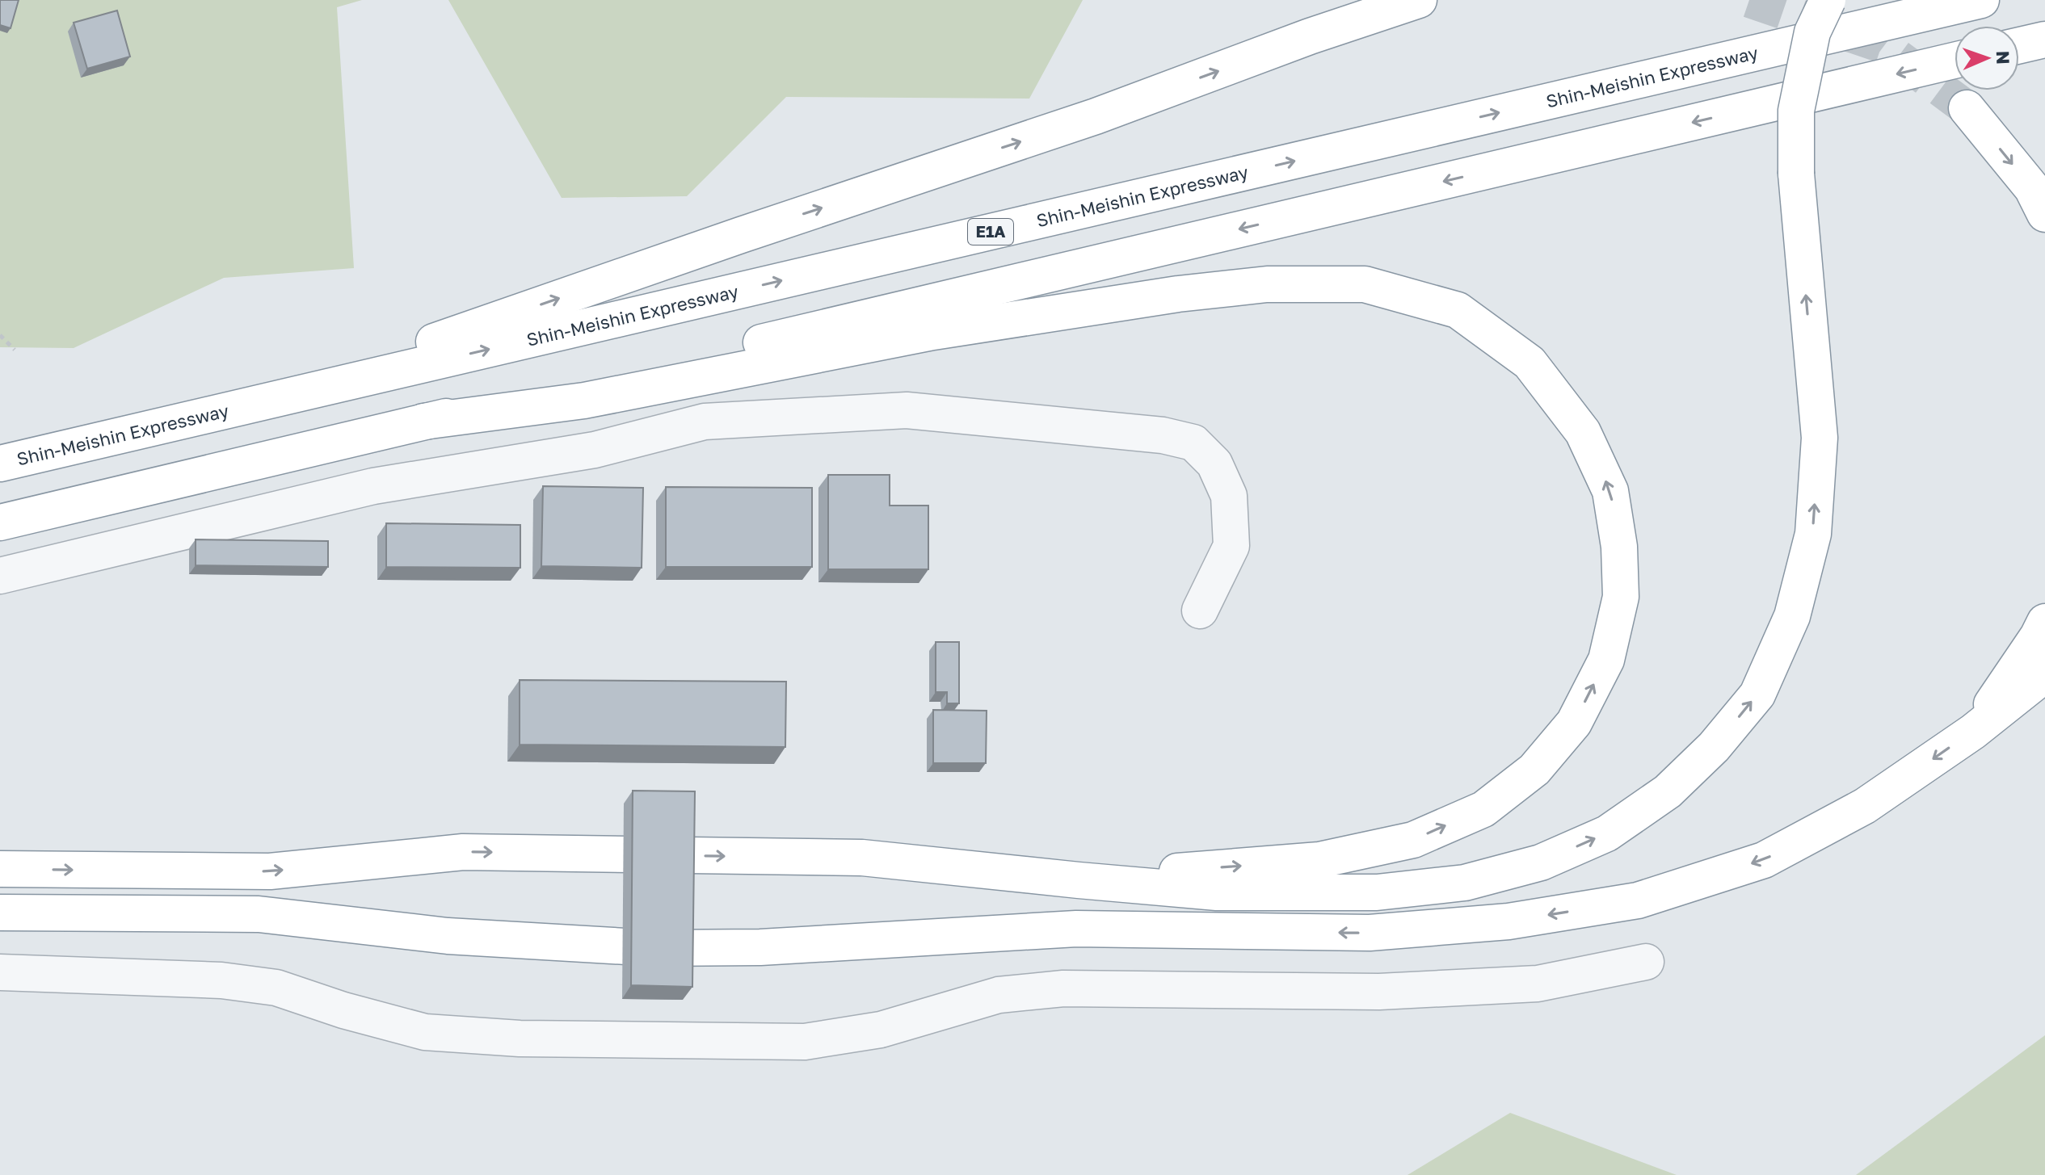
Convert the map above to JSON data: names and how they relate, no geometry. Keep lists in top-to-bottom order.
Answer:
{
  "streets": {
    "highway": ["Shin-Meishin Expressway", "E1A"]
  },
  "north": "right"
}
